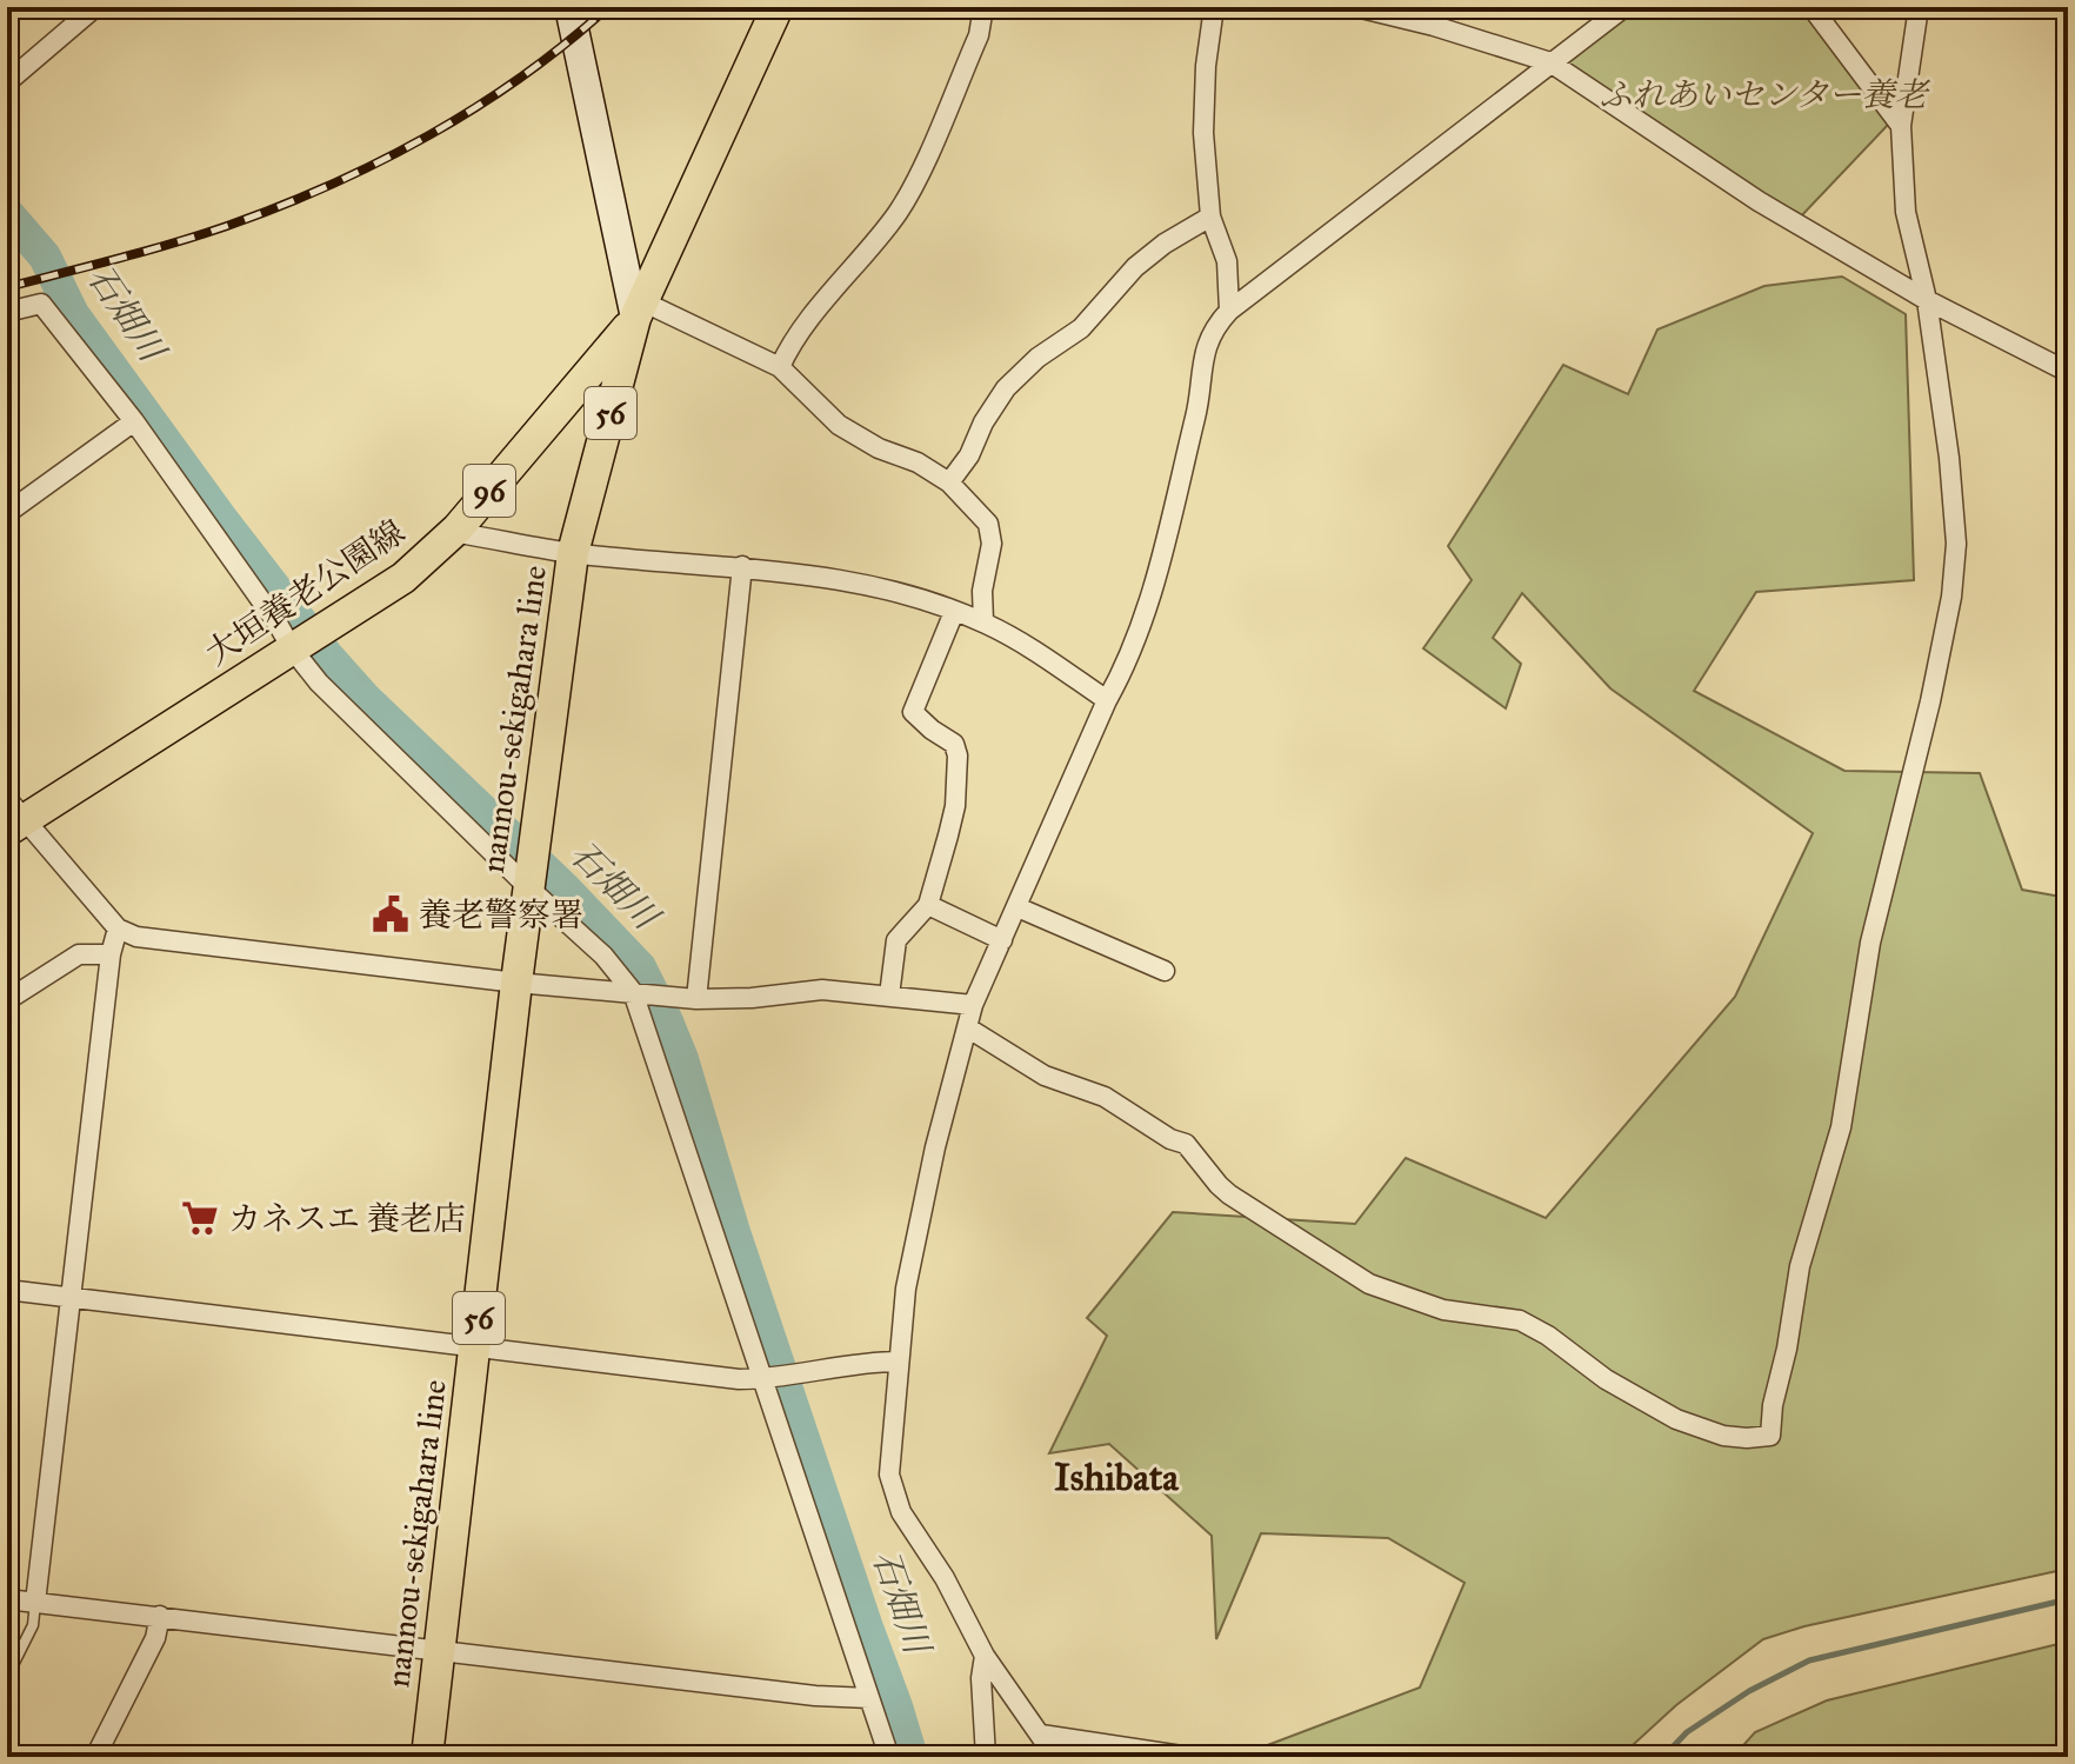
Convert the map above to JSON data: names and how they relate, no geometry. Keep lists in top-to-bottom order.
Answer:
{
  "streets": {
    "main road": [
      "56",
      "96",
      "大垣養老公園線",
      "nannou-sekigahara line"
    ]
  },
  "crossings": [
    ["大垣養老公園線", "nannou-sekigahara line"]
  ],
  "districts": ["Ishibata"],
  "water": ["石畑川"],
  "parks": ["ふれあいセンター養老"],
  "places": {
    "public building": ["養老警察署"],
    "supermarket": ["カネスエ 養老店"]
  }
}
